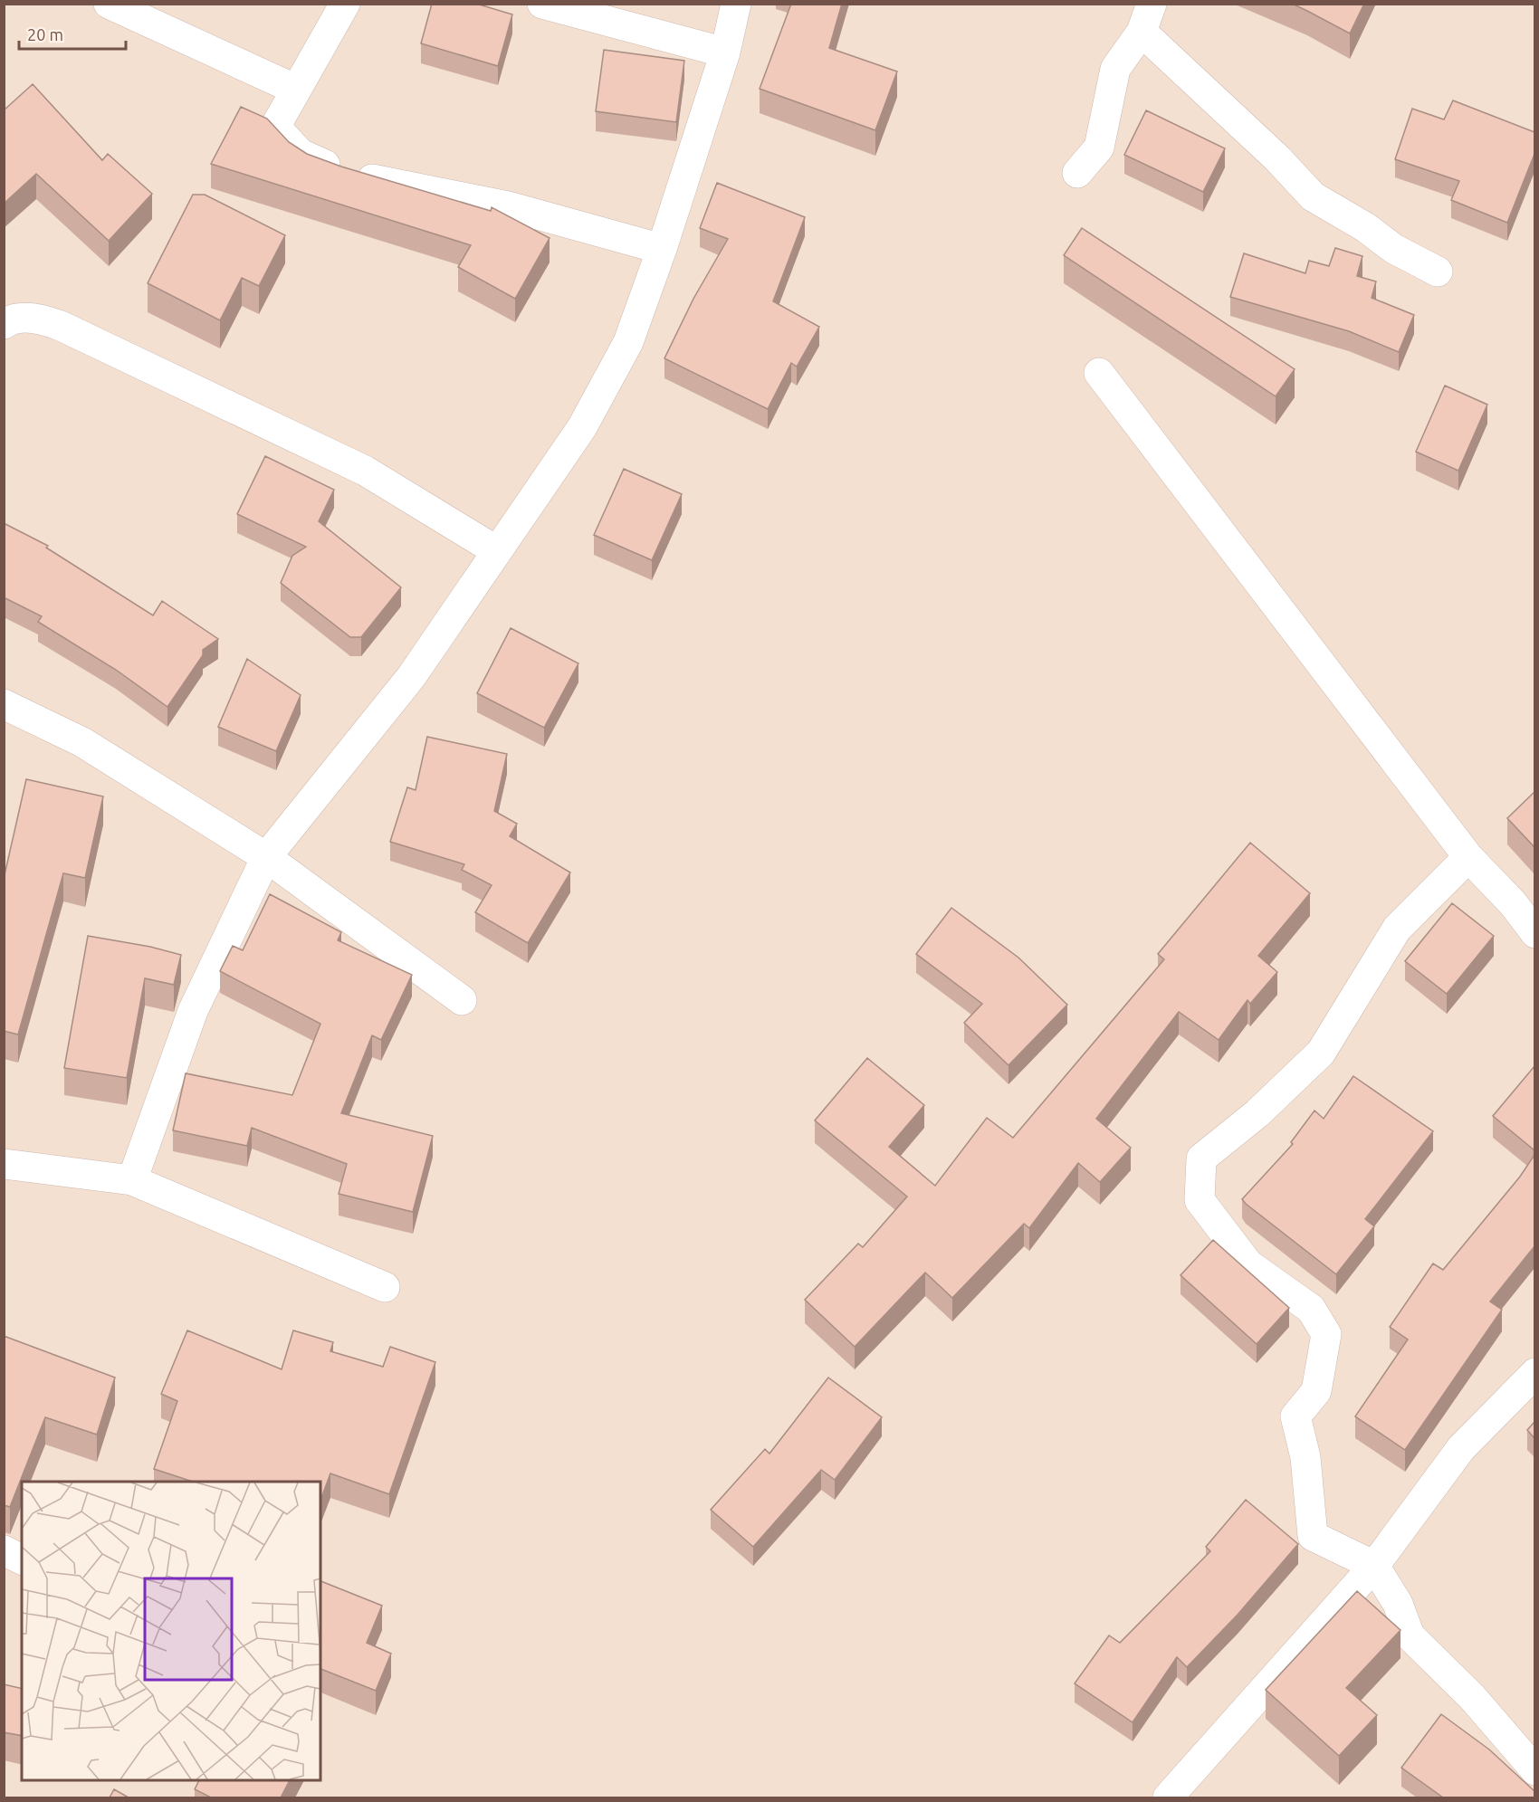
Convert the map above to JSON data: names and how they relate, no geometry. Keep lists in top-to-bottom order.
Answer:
{
  "scale_bar": "20 m"
}
